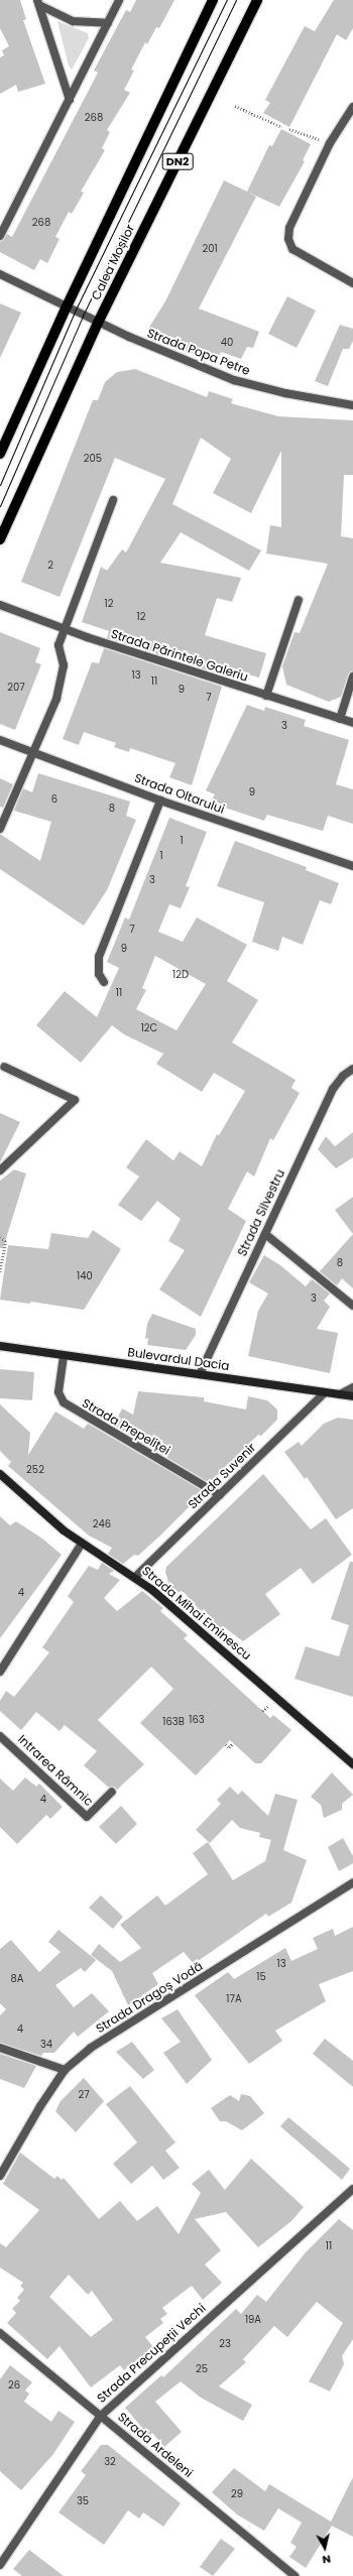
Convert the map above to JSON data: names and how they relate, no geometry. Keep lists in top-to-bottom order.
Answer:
{
  "streets": {
    "main road": [
      "DN2",
      "Calea Moșilor",
      "Bulevardul Dacia",
      "Strada Mihai Eminescu"
    ],
    "street": [
      "Strada Popa Petre",
      "Strada Părintele Galeriu",
      "Strada Oltarului",
      "Strada Silvestru",
      "Strada Prepeliței",
      "Strada Suvenir",
      "Intrarea Râmnic",
      "Strada Dragoș Vodă",
      "Strada Precupeții Vechi",
      "Strada Ardeleni"
    ]
  },
  "crossings": [
    ["Calea Moșilor", "Strada Popa Petre"],
    ["Strada Silvestru", "Bulevardul Dacia"],
    ["Bulevardul Dacia", "Strada Prepeliței"],
    ["Bulevardul Dacia", "Strada Suvenir"],
    ["Strada Prepeliței", "Strada Suvenir"],
    ["Strada Suvenir", "Strada Mihai Eminescu"],
    ["Strada Precupeții Vechi", "Strada Ardeleni"]
  ],
  "house_numbers": [
    "268",
    "268",
    "201",
    "40",
    "205",
    "2",
    "12",
    "12",
    "13",
    "11",
    "207",
    "9",
    "7",
    "3",
    "9",
    "6",
    "8",
    "1",
    "1",
    "3",
    "7",
    "9",
    "12D",
    "11",
    "12C",
    "8",
    "140",
    "3",
    "252",
    "246",
    "4",
    "163",
    "163B",
    "4",
    "13",
    "15",
    "8A",
    "17A",
    "4",
    "34",
    "27",
    "11",
    "19A",
    "23",
    "25",
    "26",
    "32",
    "29",
    "35"
  ],
  "north": "bottom"
}
